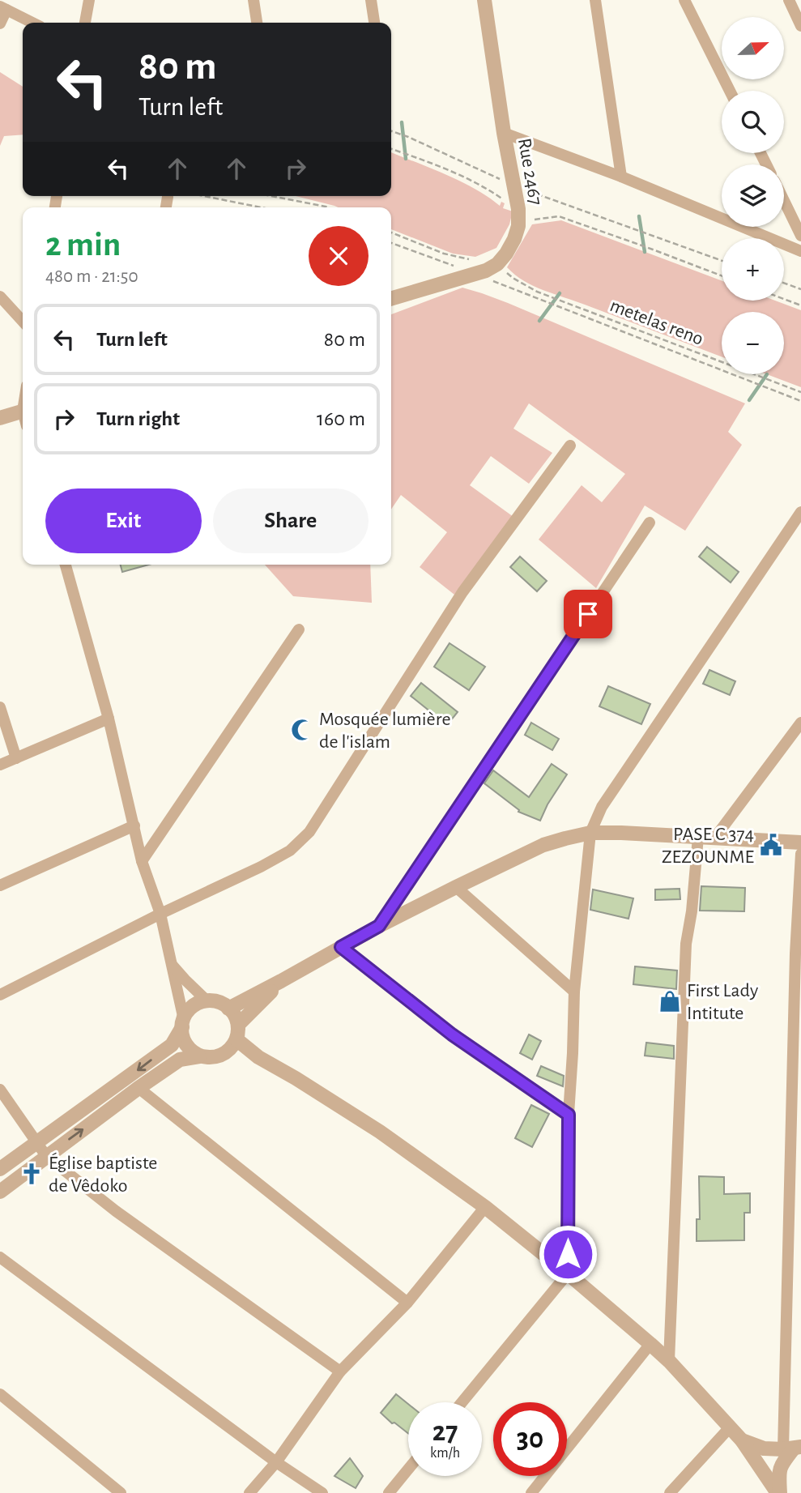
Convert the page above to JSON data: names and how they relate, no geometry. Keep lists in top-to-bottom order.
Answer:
{
  "streets": {
    "street": ["Rue 2467"],
    "path": ["metelas reno"]
  },
  "places": {
    "mosque": ["Mosquée lumière de l'islam"],
    "public building": ["PASE C 374 ZEZOUNME"],
    "shop": ["First Lady Intitute"],
    "church": ["Église baptiste de Vêdoko"]
  },
  "north": "right",
  "page": {
    "map_buttons": ["+", "−"],
    "turn": ["80 m", "Turn left"],
    "heading": ["2 min", "480 m · 21:50"],
    "list": [
      {
        "name": "Turn left",
        "value": "80 m"
      },
      {
        "name": "Turn right",
        "value": "160 m"
      }
    ],
    "buttons": ["Exit", "Share"],
    "speed": "27 km/h",
    "limit": "30"
  }
}
